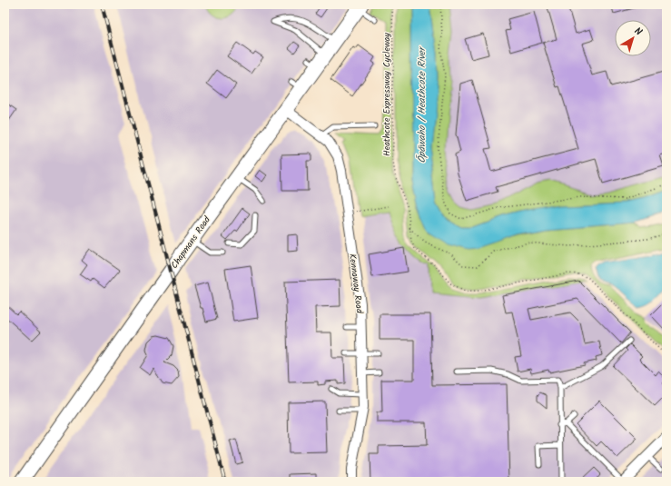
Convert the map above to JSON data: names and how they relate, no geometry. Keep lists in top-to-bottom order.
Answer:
{
  "streets": {
    "street": ["Chapmans Road", "Kennaway Road"],
    "path": ["Heathcote Expressway Cycleway"]
  },
  "crossings": [
    ["Chapmans Road", "Kennaway Road"]
  ],
  "water": ["Ōpāwaho / Heathcote River"],
  "north": "top right"
}
